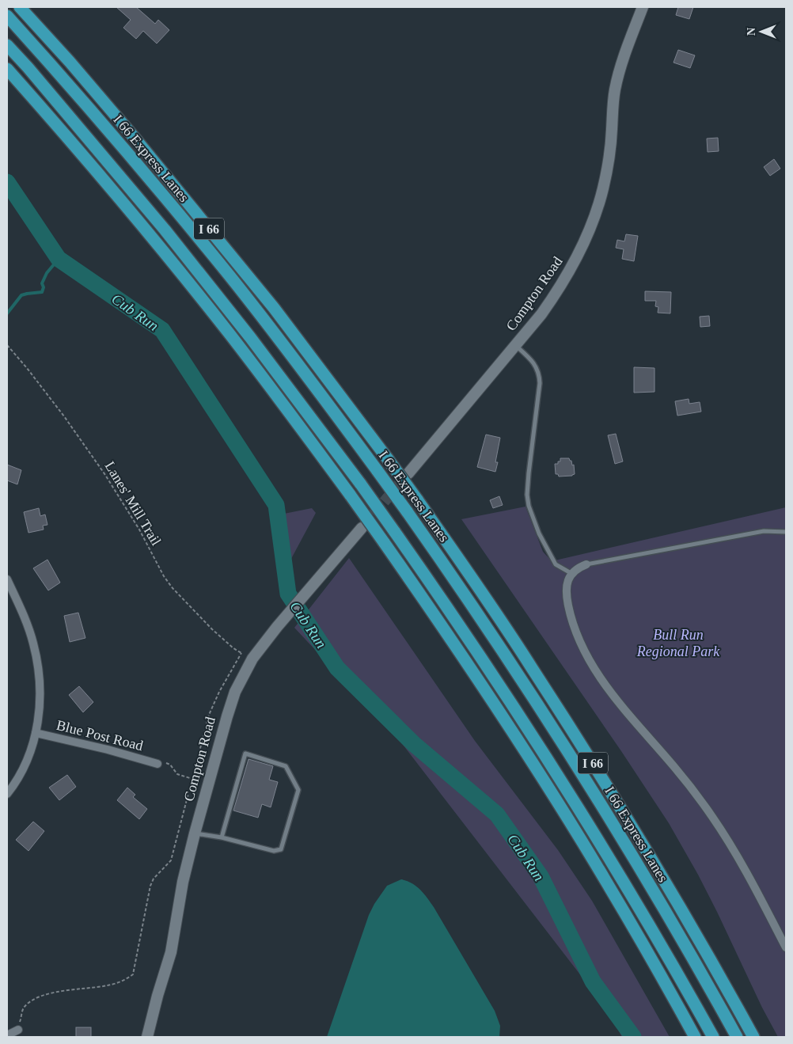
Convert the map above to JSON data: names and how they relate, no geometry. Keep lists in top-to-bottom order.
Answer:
{
  "streets": {
    "highway": ["I 66 Express Lanes", "I 66"],
    "street": ["Compton Road", "Blue Post Road"],
    "path": ["Lanes' Mill Trail"]
  },
  "crossings": [
    ["Compton Road", "Lanes' Mill Trail"]
  ],
  "water": ["Cub Run"],
  "parks": ["Bull Run Regional Park"],
  "north": "left"
}
